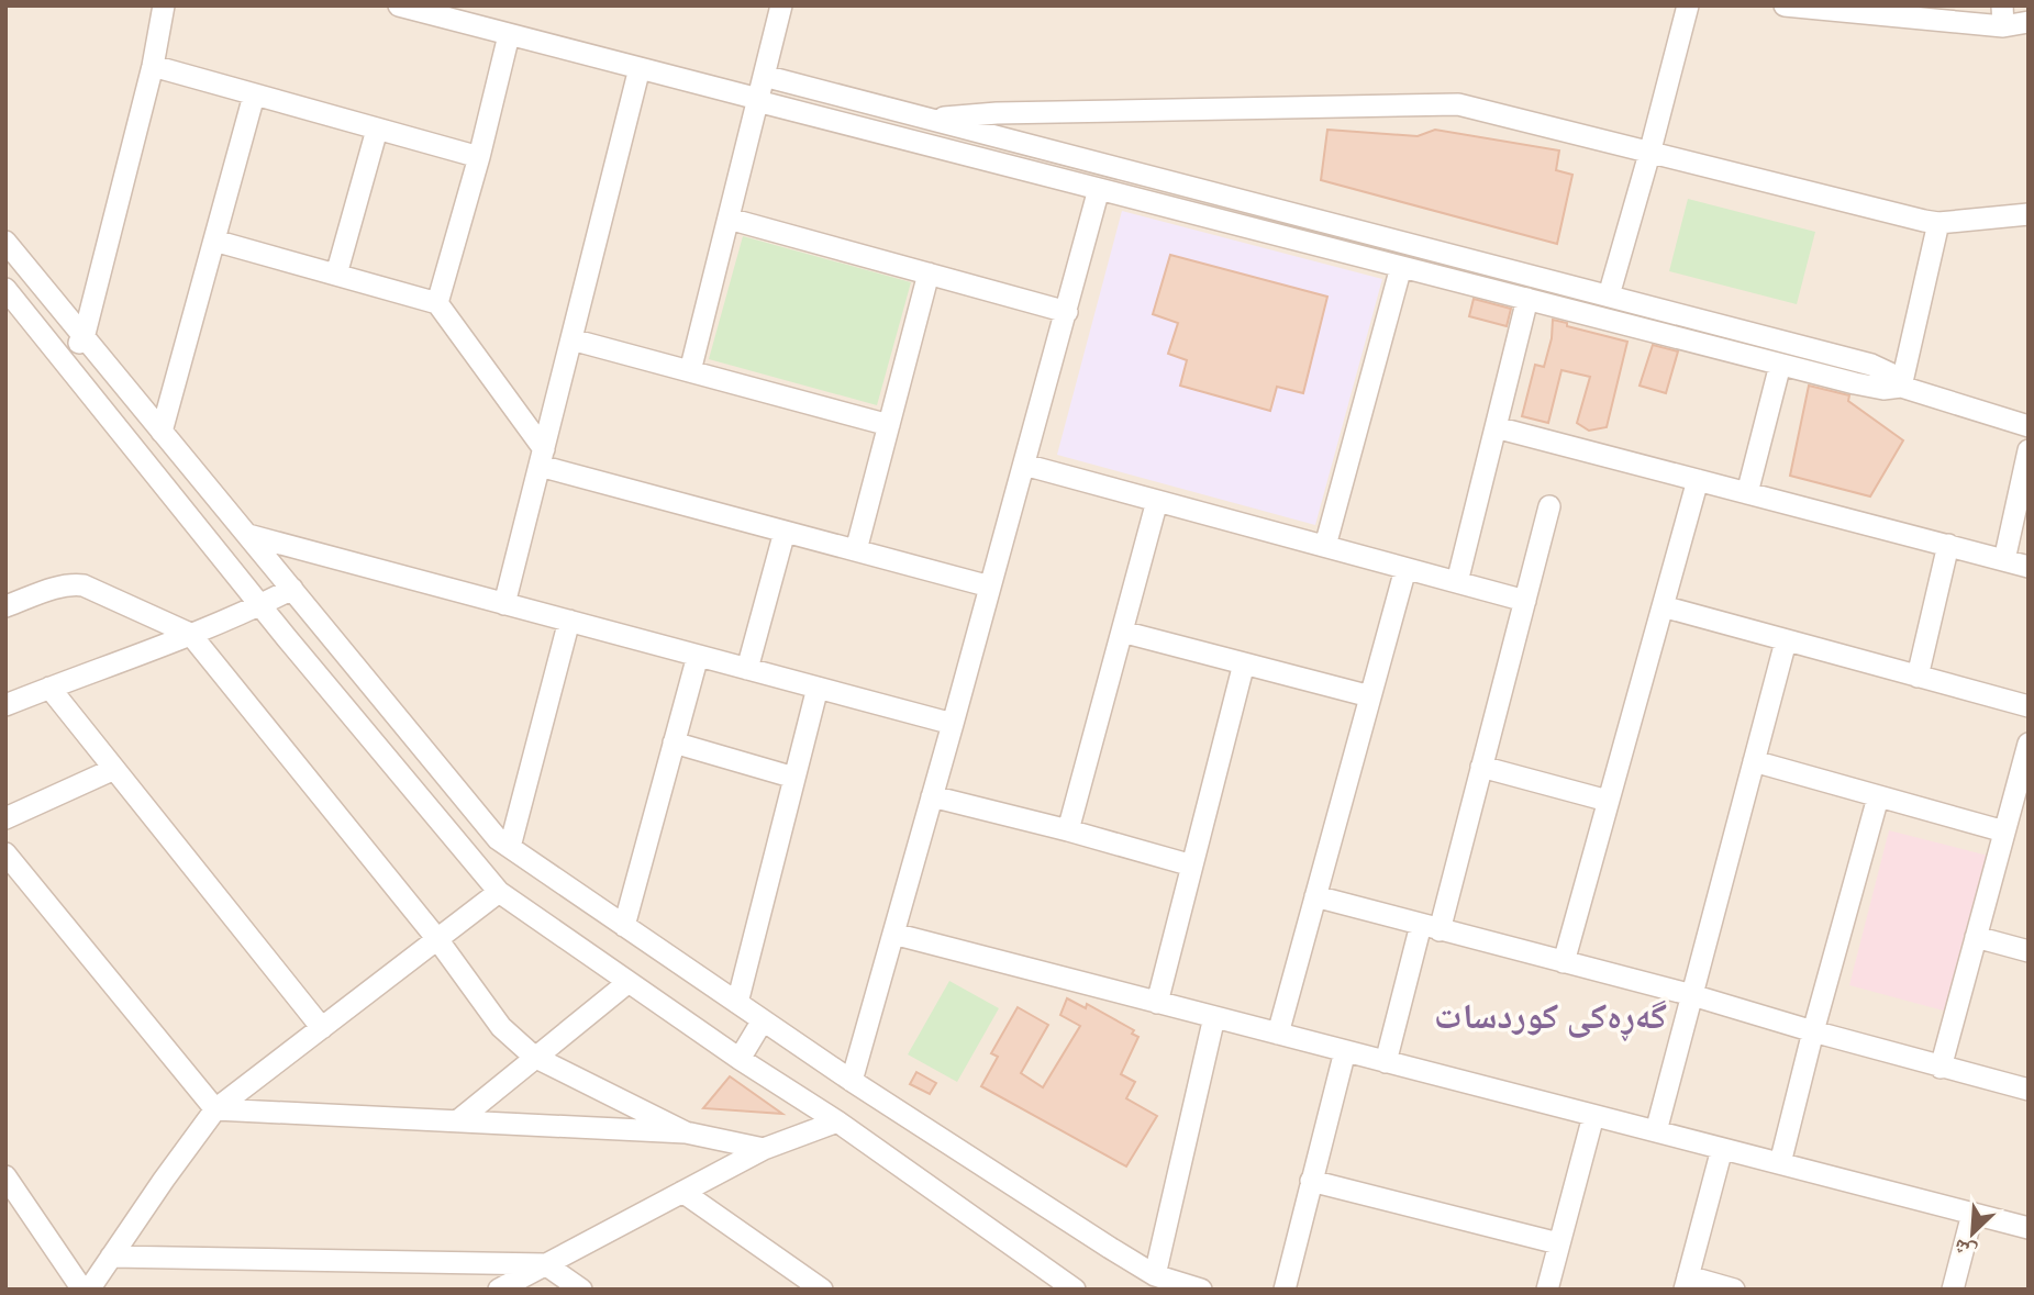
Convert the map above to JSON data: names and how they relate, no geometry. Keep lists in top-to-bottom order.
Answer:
{
  "districts": ["گەڕەکی کوردسات"],
  "north": "bottom left"
}
